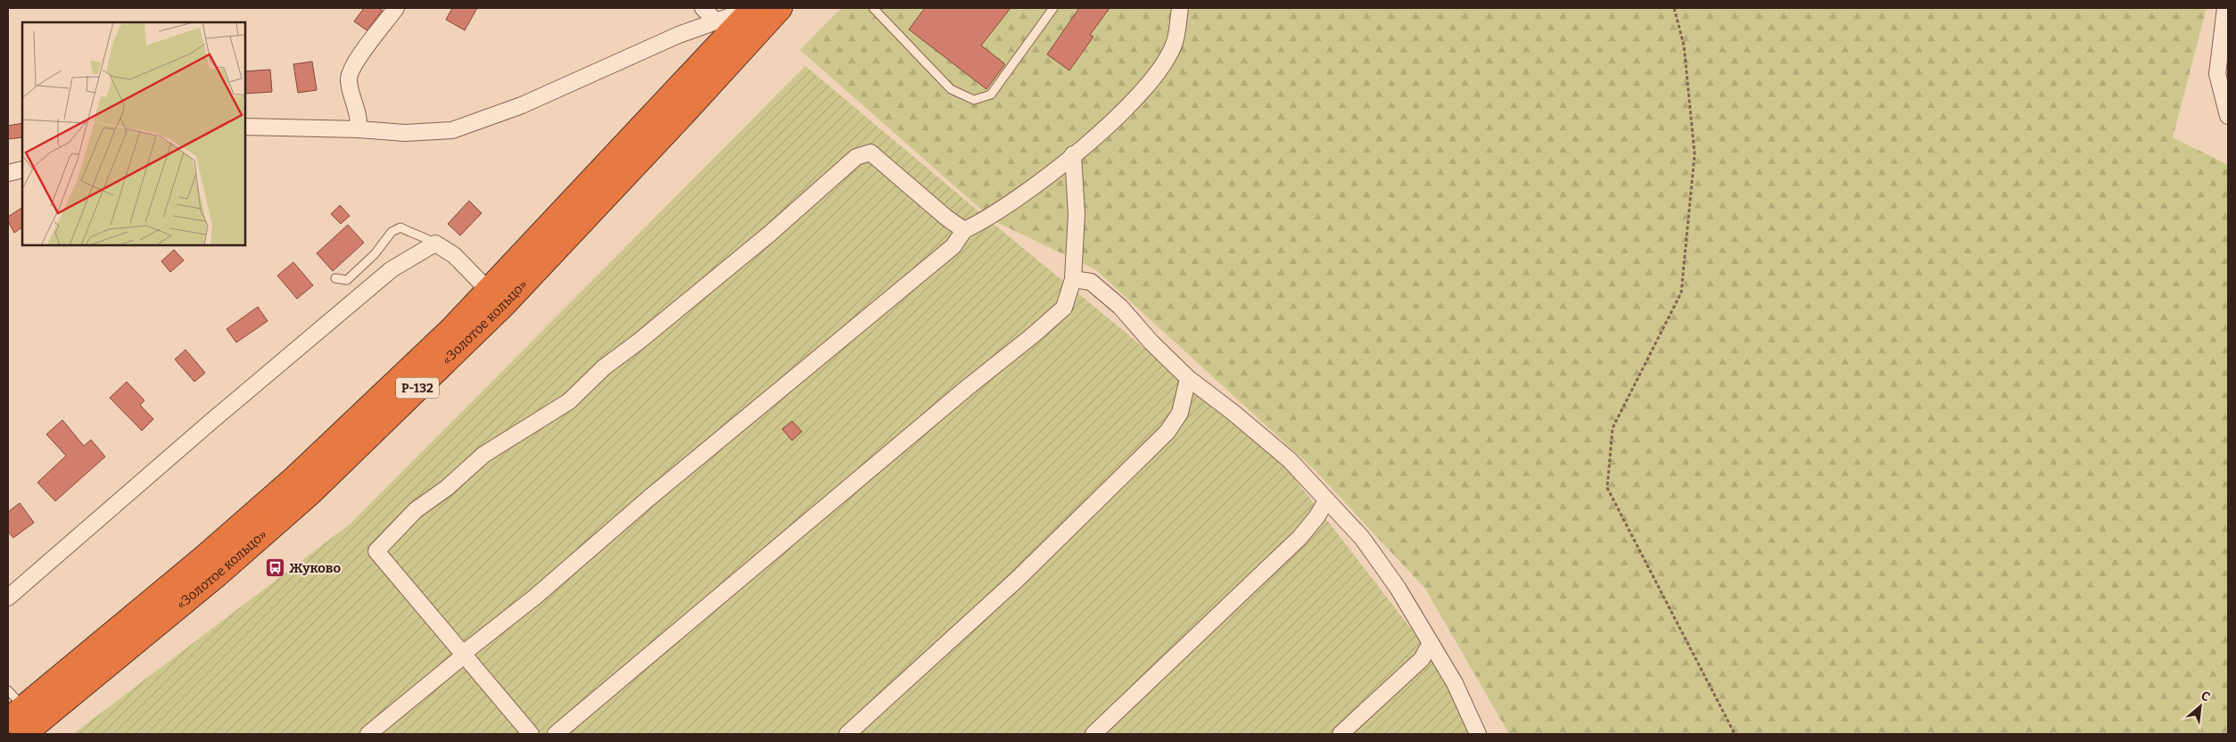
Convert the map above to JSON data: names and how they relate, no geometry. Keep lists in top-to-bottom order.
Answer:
{
  "streets": {
    "highway": ["«Золотое кольцо»", "Р-132"]
  },
  "places": {
    "bus stop": ["Жуково"]
  },
  "north": "top right"
}
